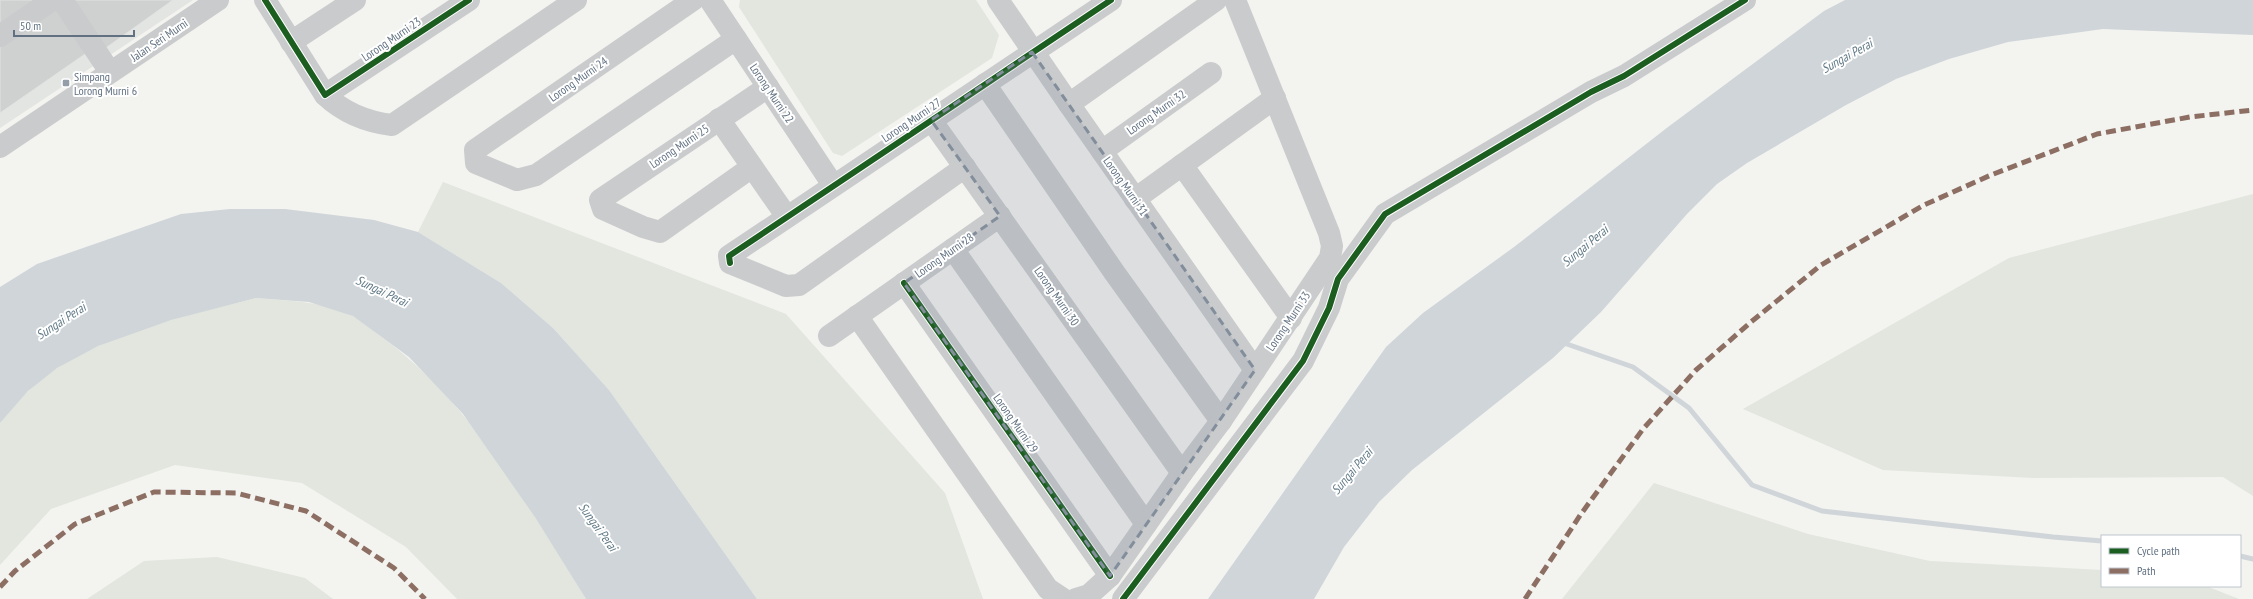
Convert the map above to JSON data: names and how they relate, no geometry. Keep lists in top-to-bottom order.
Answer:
{
  "streets": {
    "street": [
      "Lorong Murni 23",
      "Jalan Seri Murni",
      "Lorong Murni 24",
      "Lorong Murni 22",
      "Lorong Murni 32",
      "Lorong Murni 27",
      "Lorong Murni 25",
      "Lorong Murni 31",
      "Lorong Murni 28",
      "Lorong Murni 30",
      "Lorong Murni 33",
      "Lorong Murni 29"
    ]
  },
  "crossings": [
    ["Lorong Murni 24", "Lorong Murni 22"],
    ["Lorong Murni 22", "Lorong Murni 27"],
    ["Lorong Murni 22", "Lorong Murni 25"],
    ["Lorong Murni 32", "Lorong Murni 31"],
    ["Lorong Murni 27", "Lorong Murni 31"],
    ["Lorong Murni 27", "Lorong Murni 30"],
    ["Lorong Murni 31", "Lorong Murni 33"],
    ["Lorong Murni 28", "Lorong Murni 30"],
    ["Lorong Murni 28", "Lorong Murni 29"],
    ["Lorong Murni 30", "Lorong Murni 33"],
    ["Lorong Murni 33", "Lorong Murni 29"]
  ],
  "water": ["Sungai Perai"],
  "places": {
    "transit": ["Simpang Lorong Murni 6"]
  },
  "legend": ["Cycle path", "Path"],
  "scale_bar": "50 m"
}
